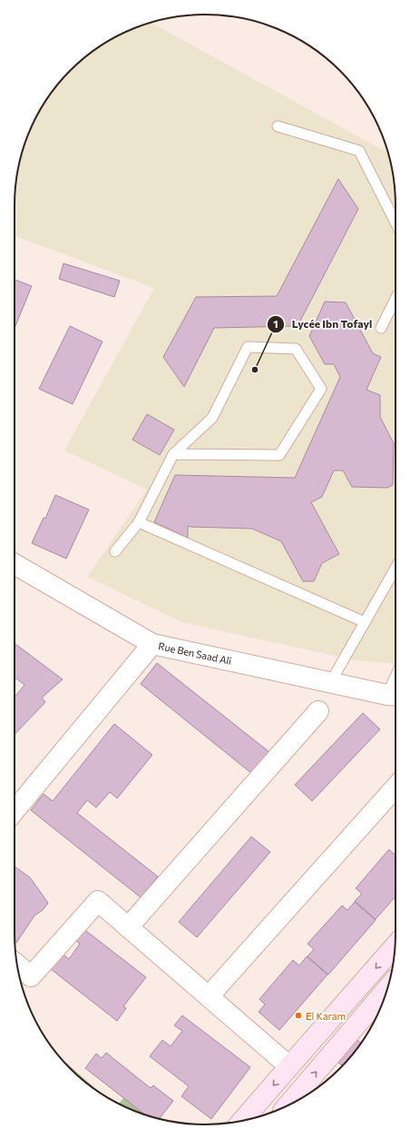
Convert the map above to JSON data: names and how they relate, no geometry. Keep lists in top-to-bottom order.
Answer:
{
  "streets": {
    "street": ["Rue Ben Saad Ali"]
  },
  "places": ["Lycée Ibn Tofayl", "El Karam"]
}
